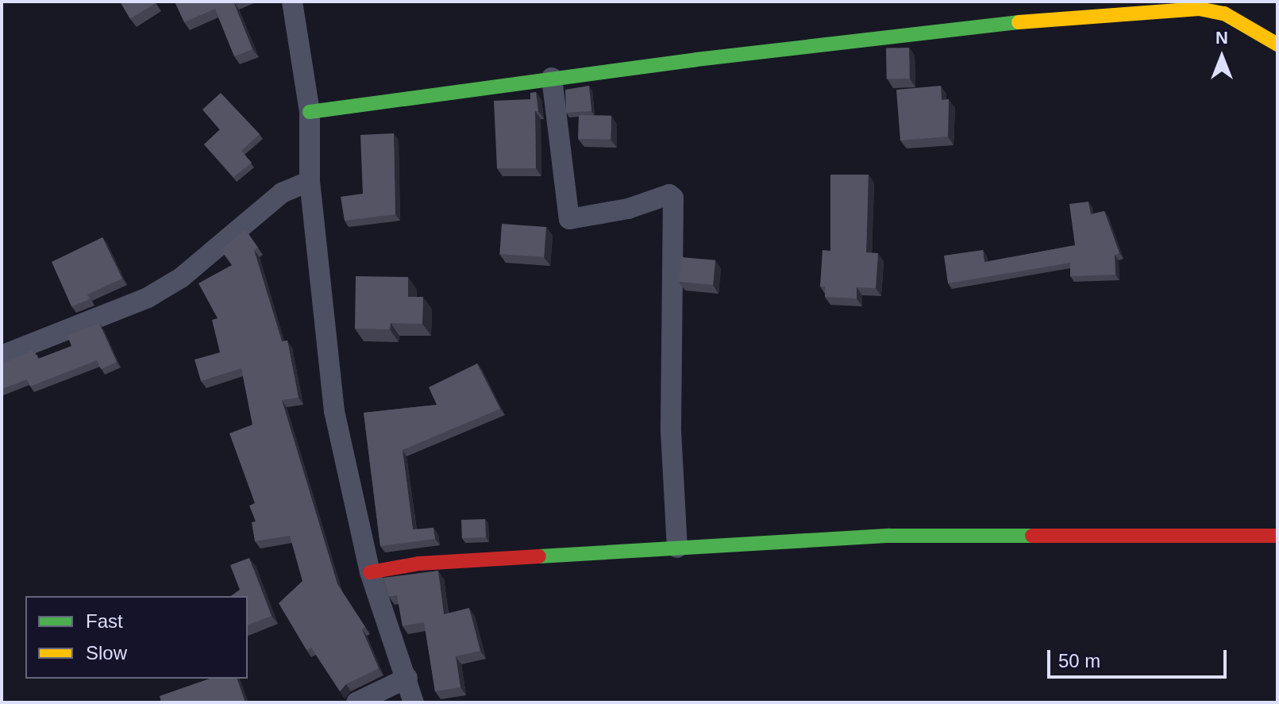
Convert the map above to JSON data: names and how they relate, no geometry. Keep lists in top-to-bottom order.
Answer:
{
  "legend": ["Fast", "Slow"],
  "scale_bar": "50 m",
  "north": "top"
}
